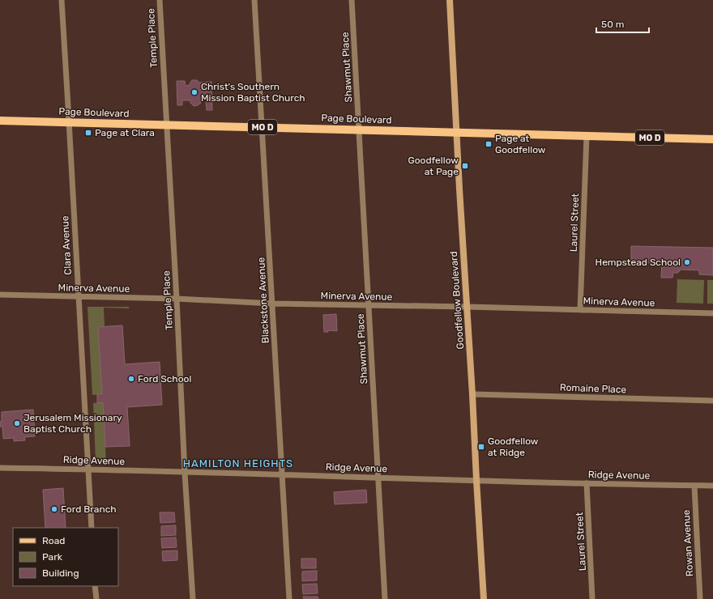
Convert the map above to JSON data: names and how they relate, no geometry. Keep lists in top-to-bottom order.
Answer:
{
  "streets": {
    "main road": ["Page Boulevard", "MO D", "Goodfellow Boulevard"],
    "street": [
      "Temple Place",
      "Shawmut Place",
      "Laurel Street",
      "Clara Avenue",
      "Minerva Avenue",
      "Blackstone Avenue",
      "Romaine Place",
      "Ridge Avenue",
      "Rowan Avenue"
    ]
  },
  "crossings": [
    ["Temple Place", "Page Boulevard"],
    ["Temple Place", "Minerva Avenue"],
    ["Temple Place", "Ridge Avenue"],
    ["Shawmut Place", "Page Boulevard"],
    ["Shawmut Place", "Minerva Avenue"],
    ["Shawmut Place", "Ridge Avenue"],
    ["Page Boulevard", "Laurel Street"],
    ["Page Boulevard", "Clara Avenue"],
    ["Page Boulevard", "Blackstone Avenue"],
    ["Page Boulevard", "Goodfellow Boulevard"],
    ["Laurel Street", "Minerva Avenue"],
    ["Laurel Street", "Ridge Avenue"],
    ["Clara Avenue", "Minerva Avenue"],
    ["Clara Avenue", "Ridge Avenue"],
    ["Minerva Avenue", "Blackstone Avenue"],
    ["Minerva Avenue", "Goodfellow Boulevard"],
    ["Blackstone Avenue", "Ridge Avenue"],
    ["Goodfellow Boulevard", "Romaine Place"],
    ["Goodfellow Boulevard", "Ridge Avenue"],
    ["Ridge Avenue", "Rowan Avenue"]
  ],
  "districts": ["HAMILTON HEIGHTS"],
  "places": {
    "other": [
      "Christ's Southern Mission Baptist Church",
      "Hempstead School",
      "Ford School",
      "Jerusalem Missionary Baptist Church",
      "Ford Branch"
    ],
    "transit": [
      "Page at Clara",
      "Page at Goodfellow",
      "Goodfellow at Page",
      "Goodfellow at Ridge"
    ]
  },
  "legend": ["Road", "Park", "Building"],
  "scale_bar": "50 m"
}
